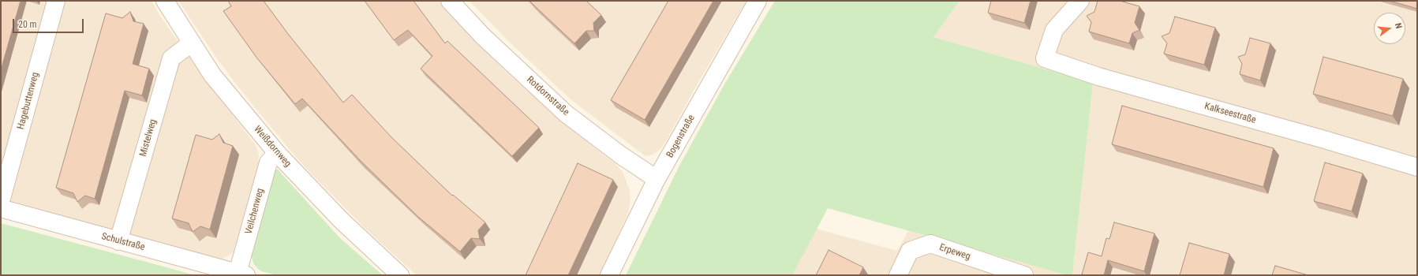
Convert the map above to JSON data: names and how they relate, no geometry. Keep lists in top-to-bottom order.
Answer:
{
  "streets": {
    "street": [
      "Rotdornstraße",
      "Hagebuttenweg",
      "Kalkseestraße",
      "Bogenstraße",
      "Mistelweg",
      "Weißdornweg",
      "Veilchenweg",
      "Schulstraße",
      "Erpeweg"
    ]
  },
  "crossings": [
    ["Rotdornstraße", "Bogenstraße"],
    ["Mistelweg", "Weißdornweg"],
    ["Mistelweg", "Schulstraße"],
    ["Weißdornweg", "Veilchenweg"],
    ["Veilchenweg", "Schulstraße"]
  ],
  "scale_bar": "20 m",
  "north": "right"
}
